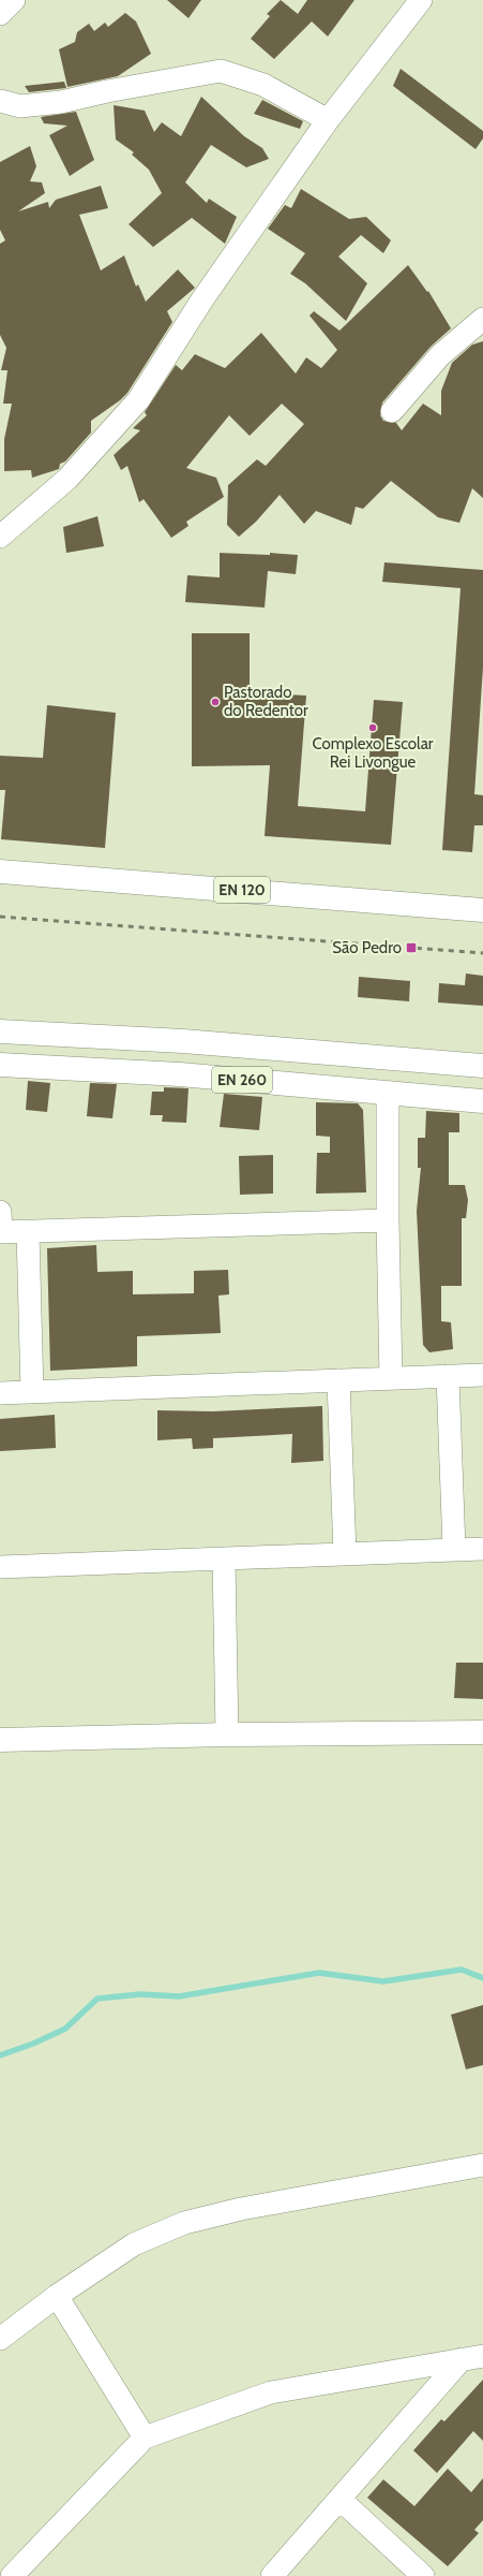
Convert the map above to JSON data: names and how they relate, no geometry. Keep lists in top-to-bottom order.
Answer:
{
  "streets": {
    "main road": ["EN 120", "EN 260"]
  },
  "places": {
    "other": ["Pastorado do Redentor", "Complexo Escolar Rei Livongue"],
    "transit": ["São Pedro"]
  }
}
